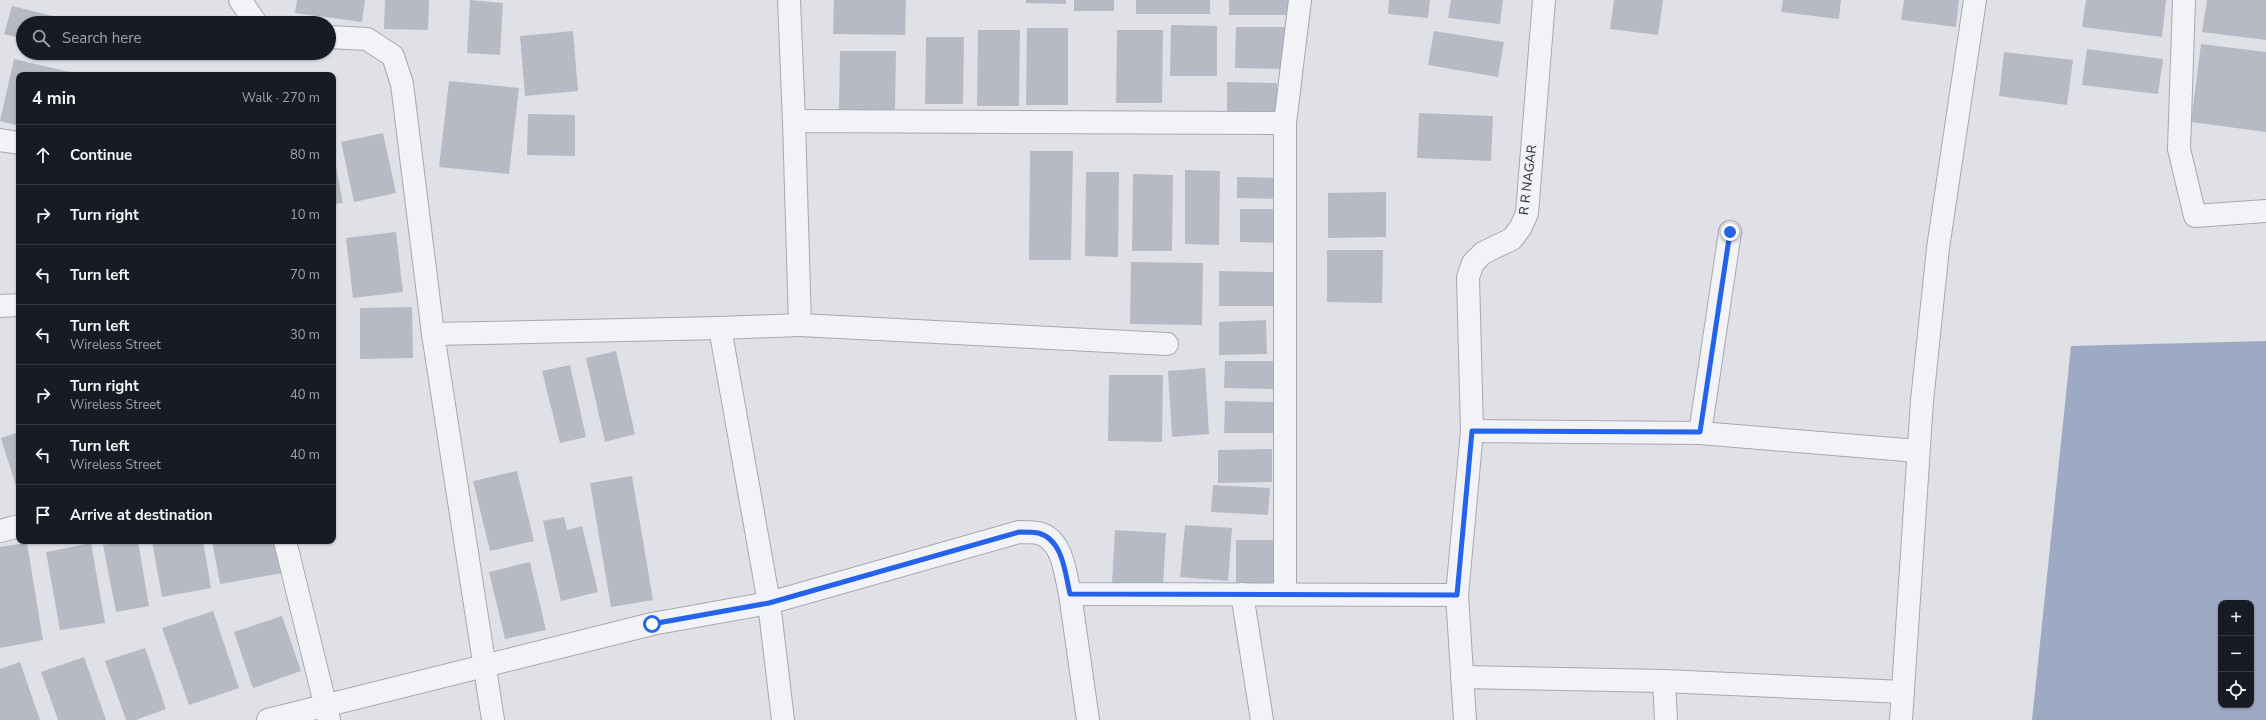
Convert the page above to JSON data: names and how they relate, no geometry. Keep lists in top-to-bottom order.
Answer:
{
  "streets": {
    "street": ["R R NAGAR"]
  },
  "page": {
    "search": "Search here",
    "heading": ["4 min", "Walk · 270 m"],
    "list": [
      ["Continue", "80 m"],
      ["Turn right", "10 m"],
      ["Turn left", "70 m"],
      ["Turn left", "Wireless Street", "30 m"],
      ["Turn right", "Wireless Street", "40 m"],
      ["Turn left", "Wireless Street", "40 m"],
      "Arrive at destination"
    ],
    "map_buttons": ["+", "−"]
  }
}
